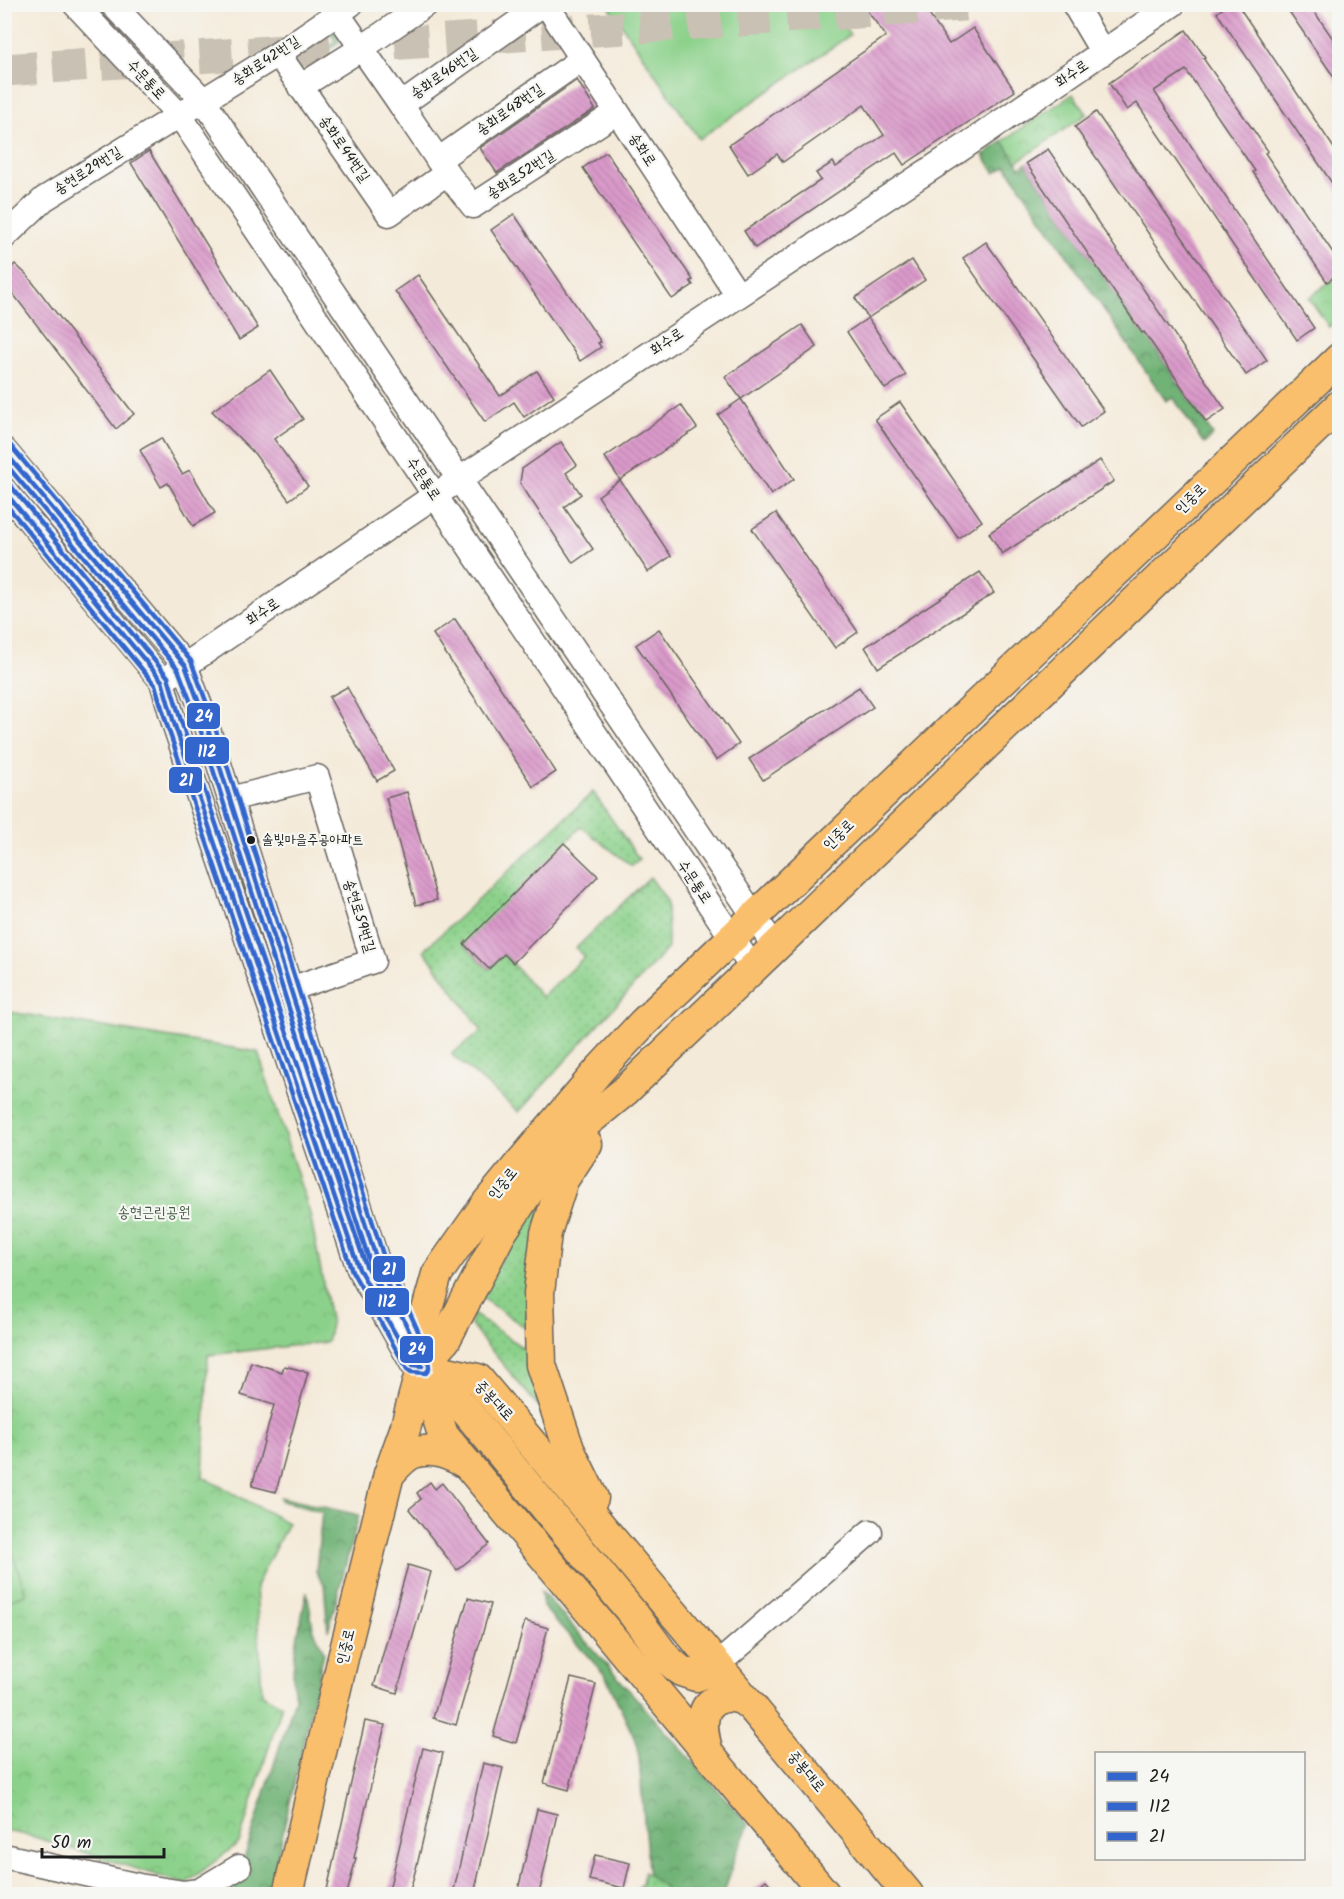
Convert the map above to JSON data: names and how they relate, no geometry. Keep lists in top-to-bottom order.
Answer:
{
  "streets": {
    "main road": ["인중로", "중봉대로"],
    "street": [
      "송화로42번길",
      "송화로46번길",
      "화수로",
      "수문통로",
      "송화로48번길",
      "송화로44번길",
      "송화로",
      "송현로29번길",
      "송화로52번길",
      "송현로59번길"
    ]
  },
  "crossings": [
    ["송화로42번길", "수문통로"],
    ["송화로42번길", "송현로29번길"],
    ["송화로46번길", "송화로48번길"],
    ["송화로46번길", "송화로44번길"],
    ["송화로46번길", "송화로"],
    ["송화로46번길", "송화로52번길"],
    ["화수로", "수문통로"],
    ["화수로", "송화로"],
    ["수문통로", "송현로29번길"],
    ["수문통로", "인중로"],
    ["송화로48번길", "송화로44번길"],
    ["송화로48번길", "송화로"],
    ["송화로48번길", "송화로52번길"],
    ["송화로44번길", "송화로52번길"],
    ["송화로", "송화로52번길"],
    ["인중로", "중봉대로"]
  ],
  "parks": ["송현근린공원"],
  "places": ["솔빛마을주공아파트"],
  "lines": ["transit line 21", "transit line 24", "transit line 112"],
  "legend": ["24", "112", "21"],
  "scale_bar": "50 m"
}
